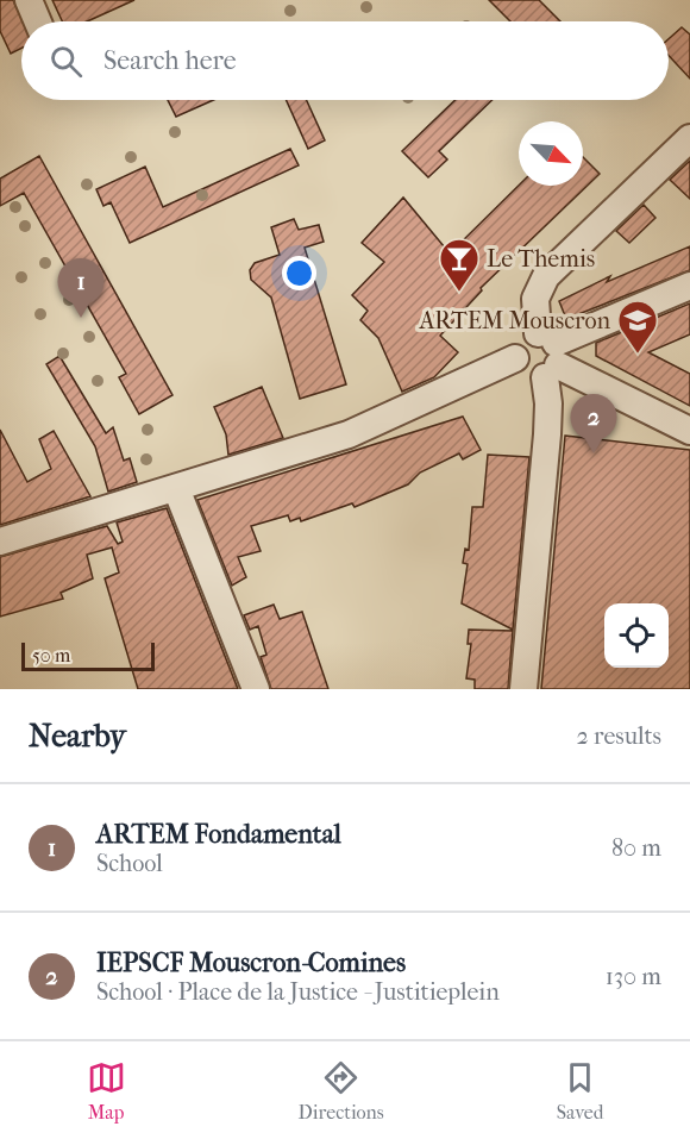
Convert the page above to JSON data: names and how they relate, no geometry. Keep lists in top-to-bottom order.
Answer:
{
  "places": {
    "bar": ["Le Themis"],
    "school or university": ["ARTEM Mouscron"]
  },
  "scale_bar": "50 m",
  "north": "bottom right",
  "page": {
    "search": "Search here",
    "pins": ["1", "2"],
    "scale": "50 m",
    "heading": ["Nearby", "2 results"],
    "list": [
      {
        "mark": "1",
        "name": "ARTEM Fondamental",
        "note": "School",
        "value": "80 m"
      },
      {
        "mark": "2",
        "name": "IEPSCF Mouscron-Comines",
        "note": "School · Place de la Justice - Justitieplein",
        "value": "130 m"
      }
    ],
    "nav": ["Map", "Directions", "Saved"]
  }
}
